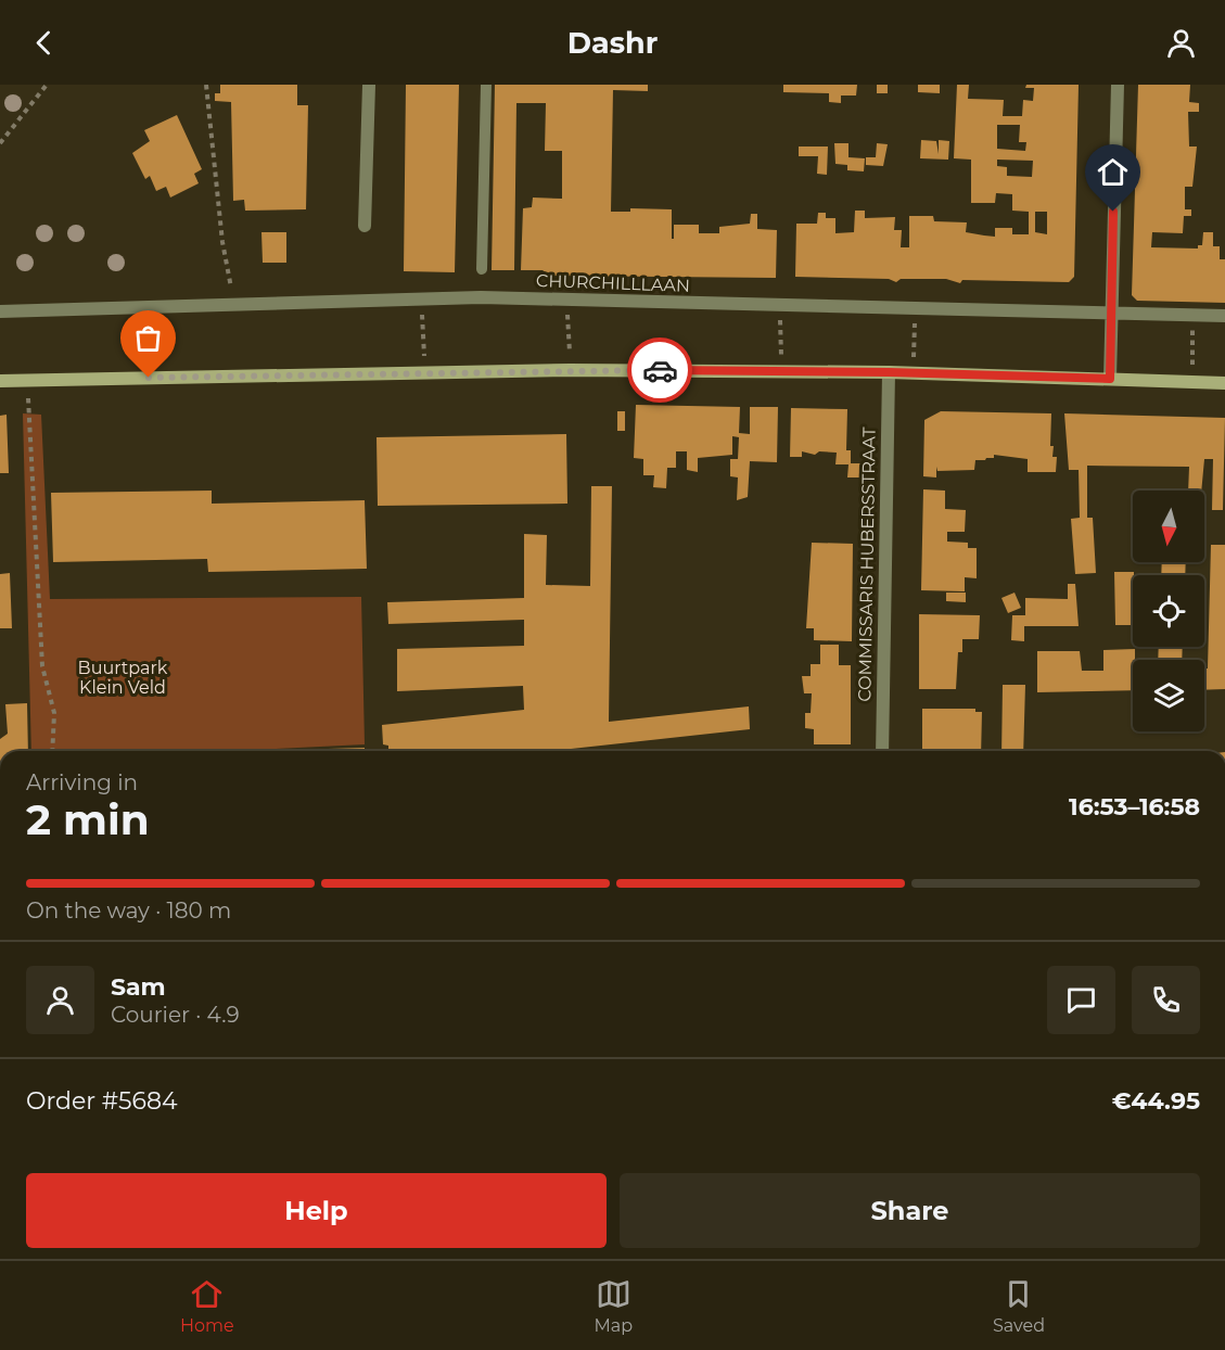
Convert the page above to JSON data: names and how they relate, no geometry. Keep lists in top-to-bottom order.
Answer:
{
  "streets": {
    "street": ["CHURCHILLLAAN", "COMMISSARIS HUBERSSTRAAT"]
  },
  "parks": ["Buurtpark Klein Veld"],
  "north": "bottom",
  "page": {
    "header": "Dashr",
    "heading": ["2 min", "Arriving in", "16:53–16:58"],
    "panel": [
      "Sam",
      "Courier · 4.9",
      "Order #5684",
      "€44.95"
    ],
    "bar": "On the way · 180 m",
    "buttons": ["Help", "Share"],
    "tabs": ["Home", "Map", "Saved"]
  }
}
